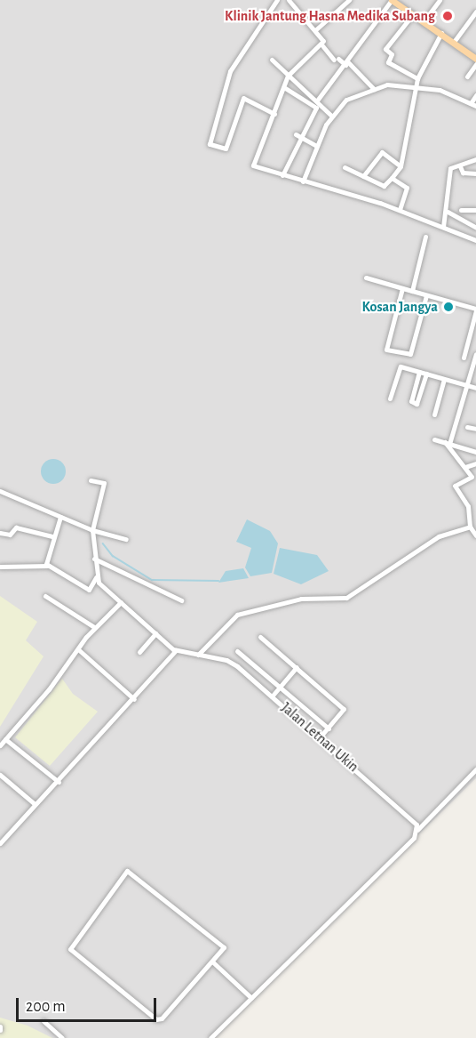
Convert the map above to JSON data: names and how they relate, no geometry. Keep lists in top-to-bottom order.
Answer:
{
  "streets": {
    "street": ["Jalan Letnan Ukin"]
  },
  "places": ["Klinik Jantung Hasna Medika Subang", "Kosan Jangya"],
  "scale_bar": "200 m"
}
